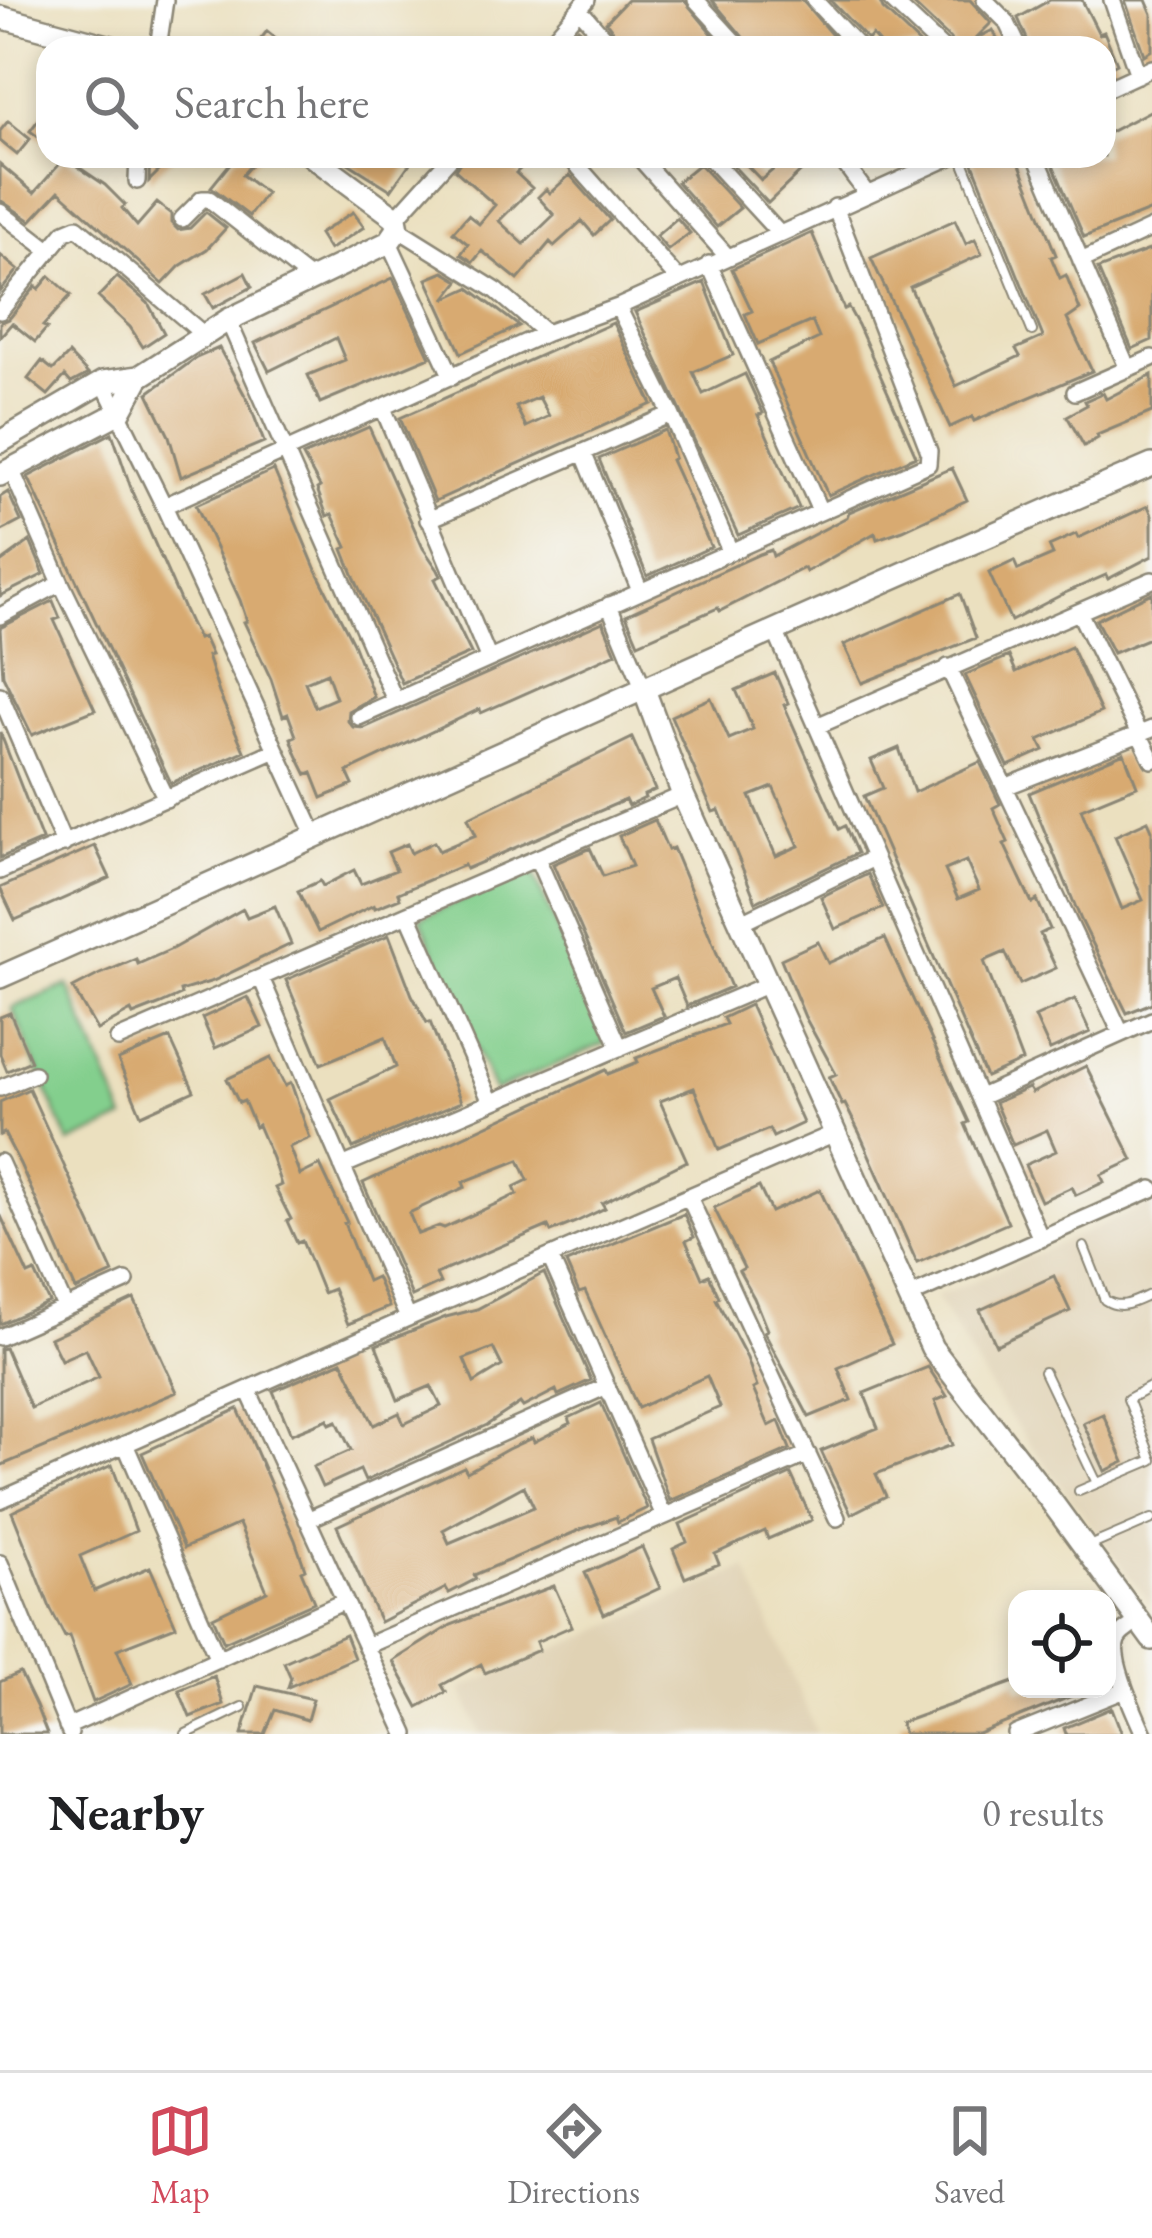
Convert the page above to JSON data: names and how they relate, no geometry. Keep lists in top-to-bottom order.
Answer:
{
  "page": {
    "search": "Search here",
    "heading": ["Nearby", "0 results"],
    "nav": ["Map", "Directions", "Saved"]
  }
}
